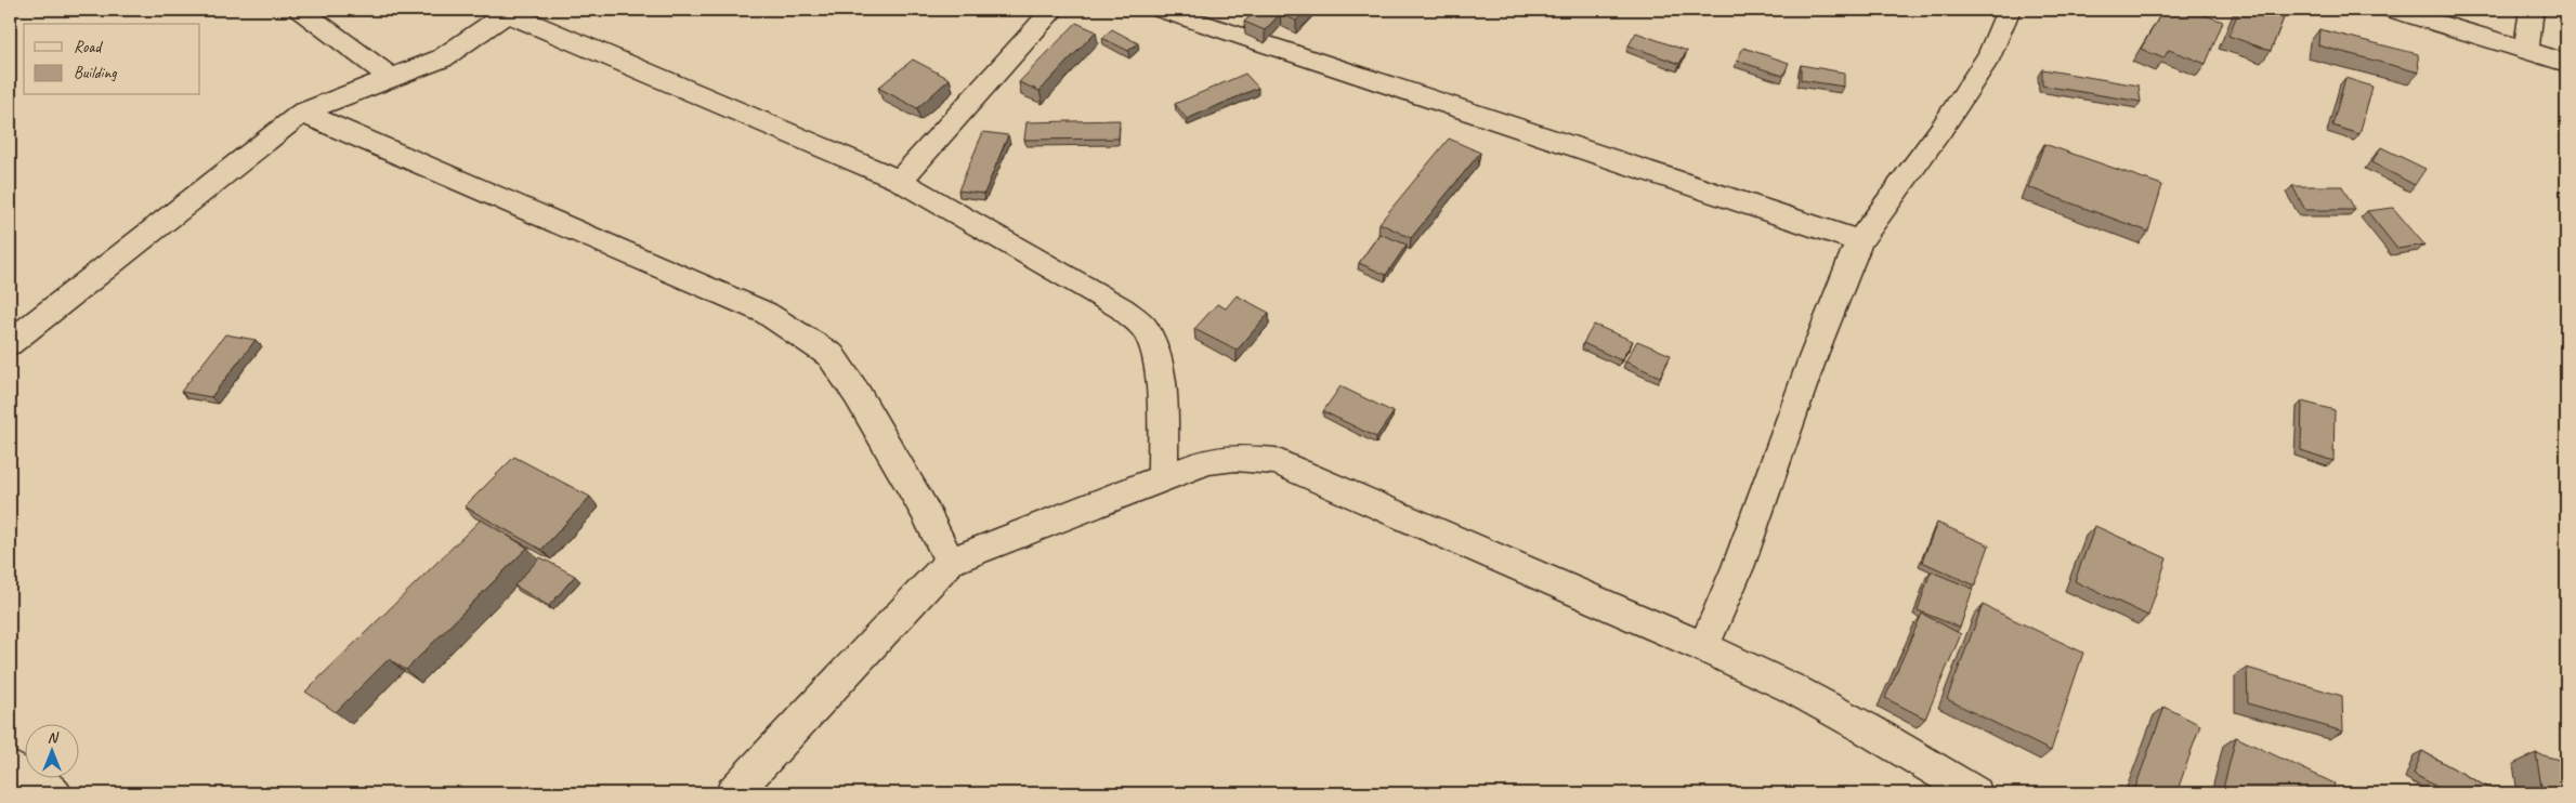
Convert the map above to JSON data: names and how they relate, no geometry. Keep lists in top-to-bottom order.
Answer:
{
  "legend": ["Road", "Building"],
  "north": "top"
}
